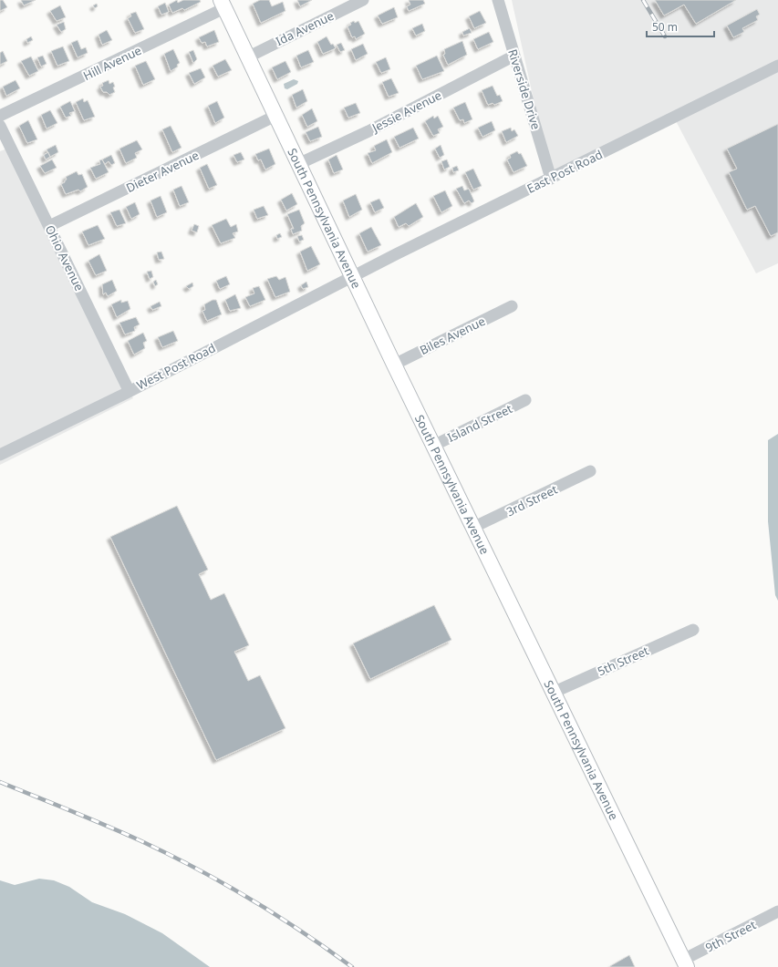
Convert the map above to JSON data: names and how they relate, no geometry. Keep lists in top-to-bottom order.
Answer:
{
  "streets": {
    "main road": ["South Pennsylvania Avenue"],
    "street": [
      "Ida Avenue",
      "Hill Avenue",
      "Riverside Drive",
      "Jessie Avenue",
      "Dieter Avenue",
      "East Post Road",
      "Ohio Avenue",
      "Biles Avenue",
      "West Post Road",
      "Island Street",
      "3rd Street",
      "5th Street",
      "9th Street"
    ]
  },
  "crossings": [
    ["Ida Avenue", "South Pennsylvania Avenue"],
    ["Hill Avenue", "South Pennsylvania Avenue"],
    ["Riverside Drive", "Jessie Avenue"],
    ["Riverside Drive", "East Post Road"],
    ["Jessie Avenue", "South Pennsylvania Avenue"],
    ["Dieter Avenue", "South Pennsylvania Avenue"],
    ["Dieter Avenue", "Ohio Avenue"],
    ["East Post Road", "South Pennsylvania Avenue"],
    ["East Post Road", "West Post Road"],
    ["South Pennsylvania Avenue", "Biles Avenue"],
    ["South Pennsylvania Avenue", "West Post Road"],
    ["South Pennsylvania Avenue", "Island Street"],
    ["South Pennsylvania Avenue", "3rd Street"],
    ["South Pennsylvania Avenue", "5th Street"],
    ["South Pennsylvania Avenue", "9th Street"],
    ["Ohio Avenue", "West Post Road"]
  ],
  "scale_bar": "50 m"
}
